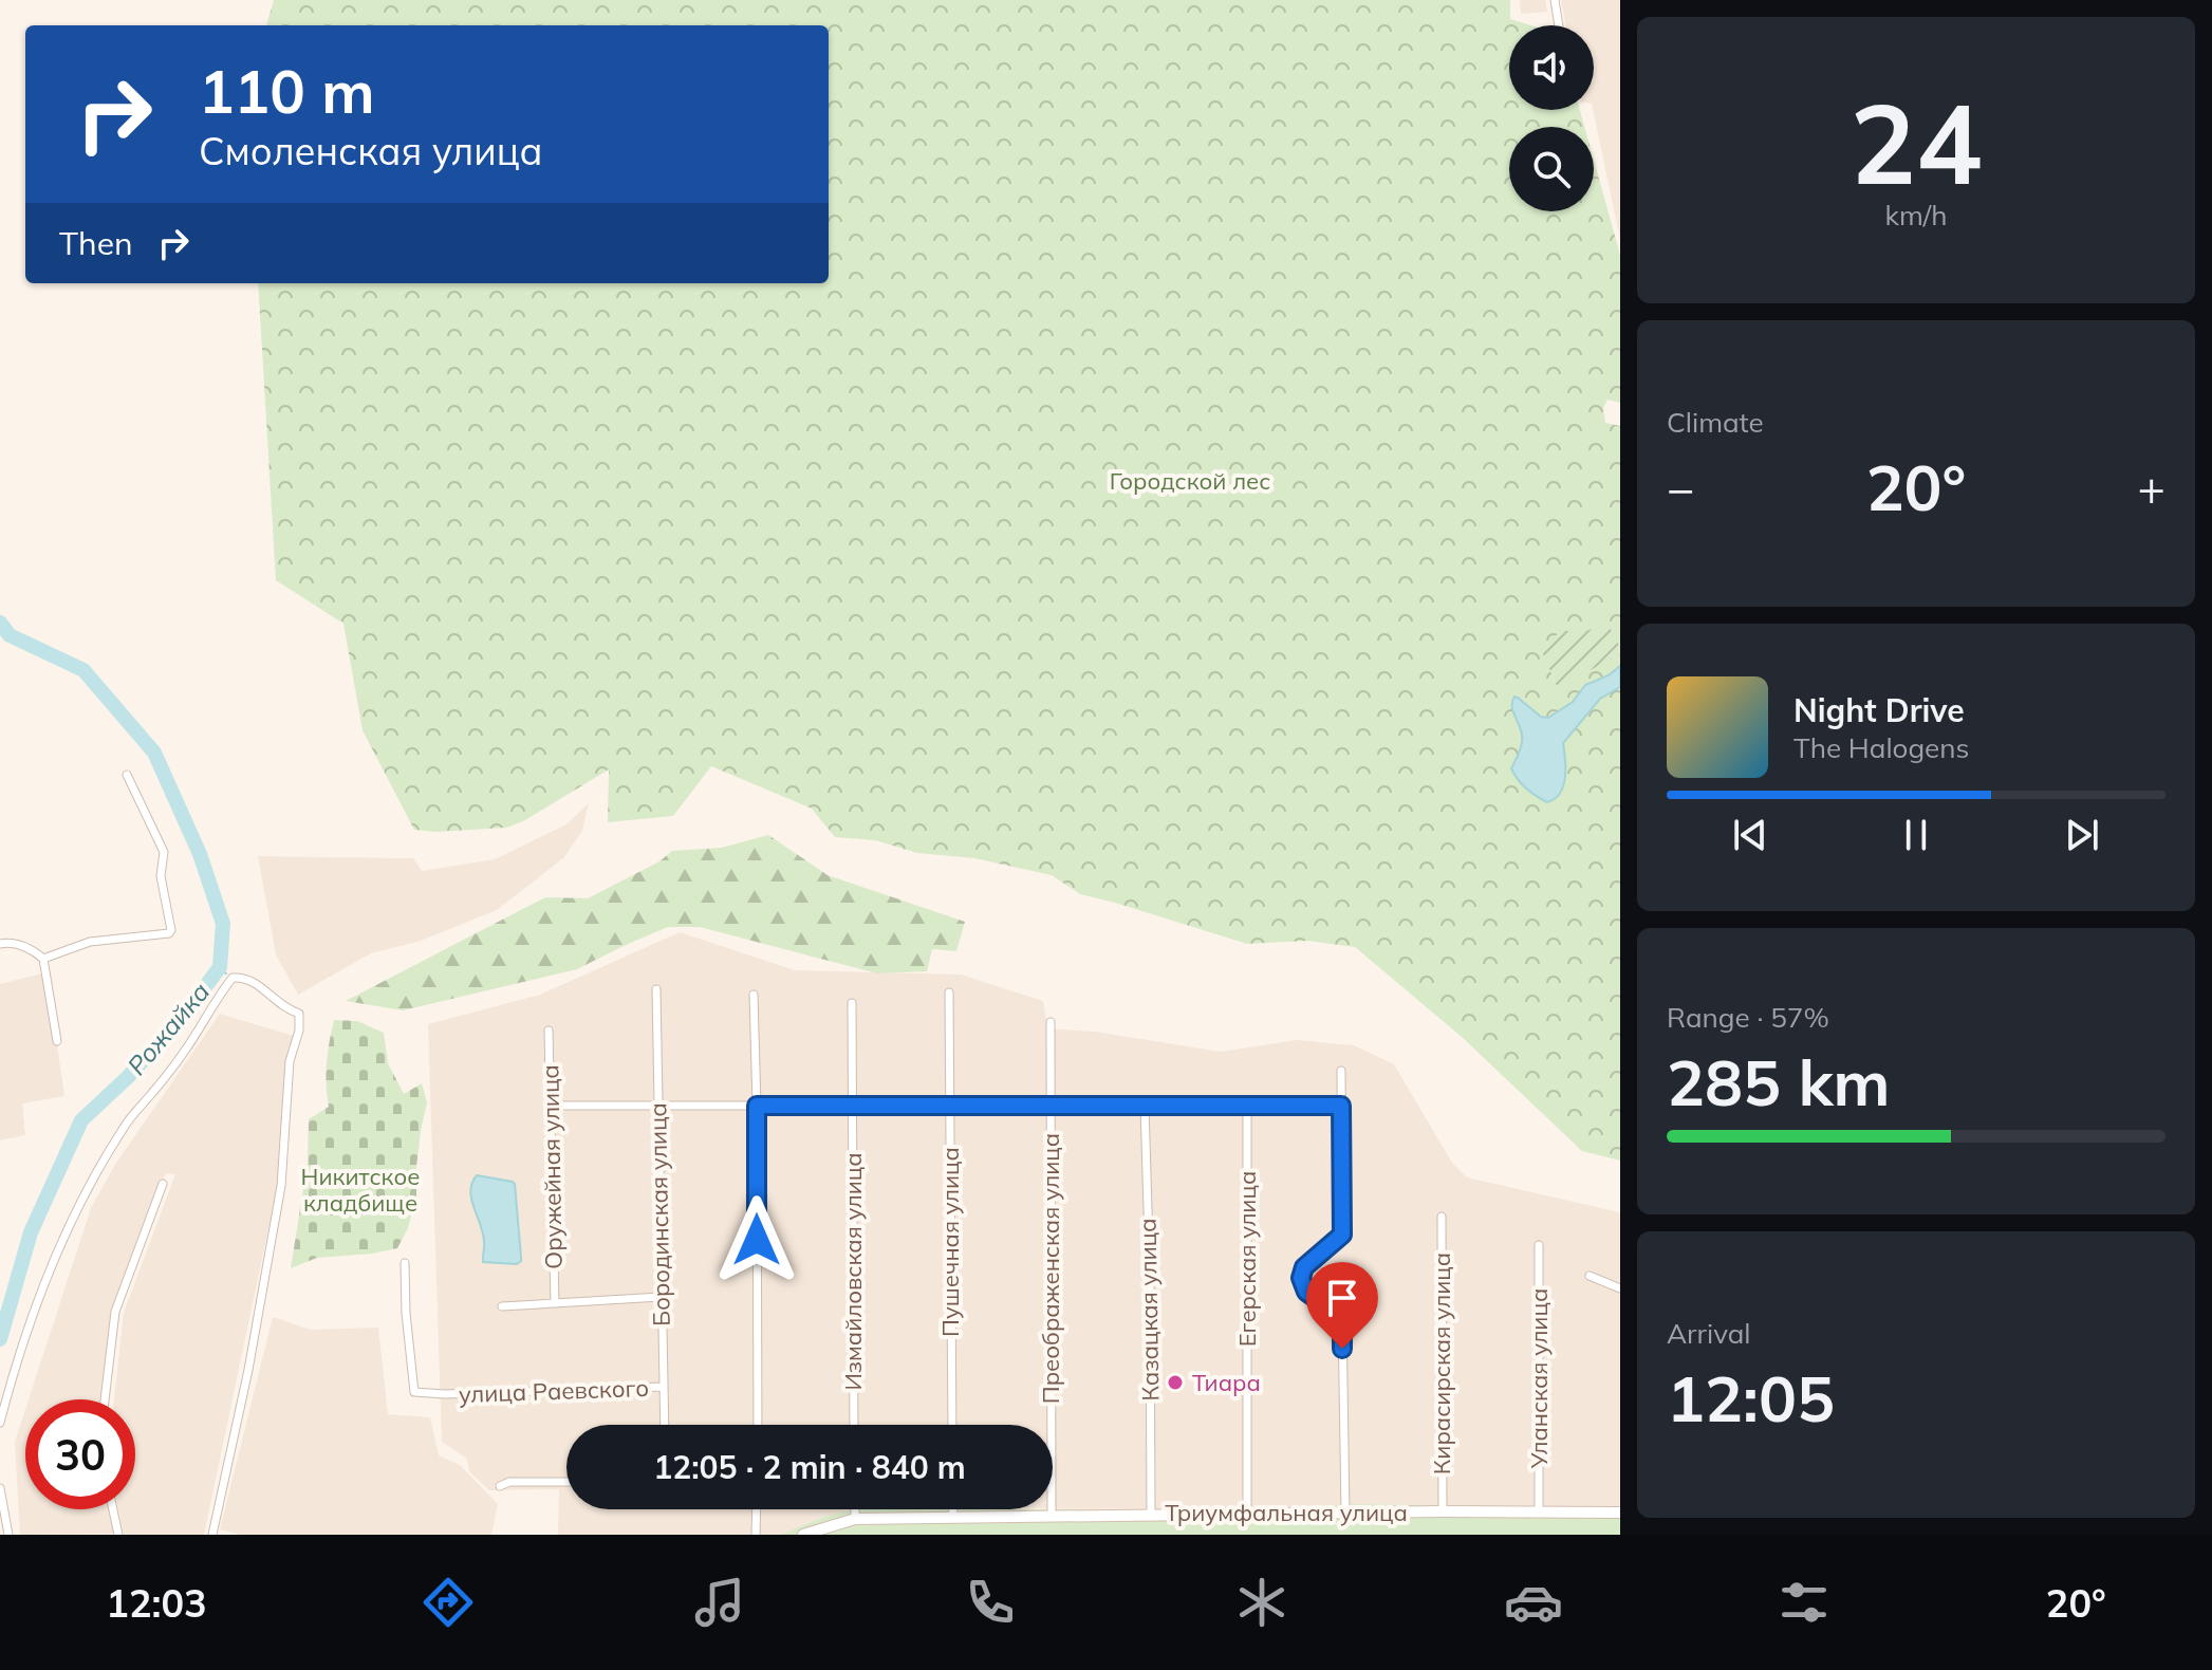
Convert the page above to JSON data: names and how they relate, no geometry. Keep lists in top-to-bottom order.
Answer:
{
  "streets": {
    "street": [
      "Оружейная улица",
      "Бородинская улица",
      "Пушечная улица",
      "Егерская улица",
      "Преображенская улица",
      "Измайловская улица",
      "Казацкая улица",
      "Кирасирская улица",
      "Уланская улица",
      "улица Раевского",
      "Триумфальная улица"
    ]
  },
  "crossings": [
    ["Бородинская улица", "улица Раевского"],
    ["Егерская улица", "Триумфальная улица"],
    ["Преображенская улица", "Триумфальная улица"],
    ["Казацкая улица", "Триумфальная улица"],
    ["Кирасирская улица", "Триумфальная улица"],
    ["Уланская улица", "Триумфальная улица"]
  ],
  "water": ["Рожайка"],
  "parks": ["Городской лес", "Никитское кладбище"],
  "places": ["Тиара"],
  "page": {
    "tile": [
      ["24", "km/h"],
      "Climate",
      ["Range · 57%", "285 km"],
      ["Arrival", "12:05"]
    ],
    "turn": ["110 m", "Смоленская улица"],
    "then": "Then",
    "heat": ["−", "20°", "+"],
    "song": ["Night Drive", "The Halogens"],
    "limit": "30",
    "trip": "12:05 · 2 min · 840 m",
    "tabs": ["12:03", "20°"]
  }
}
